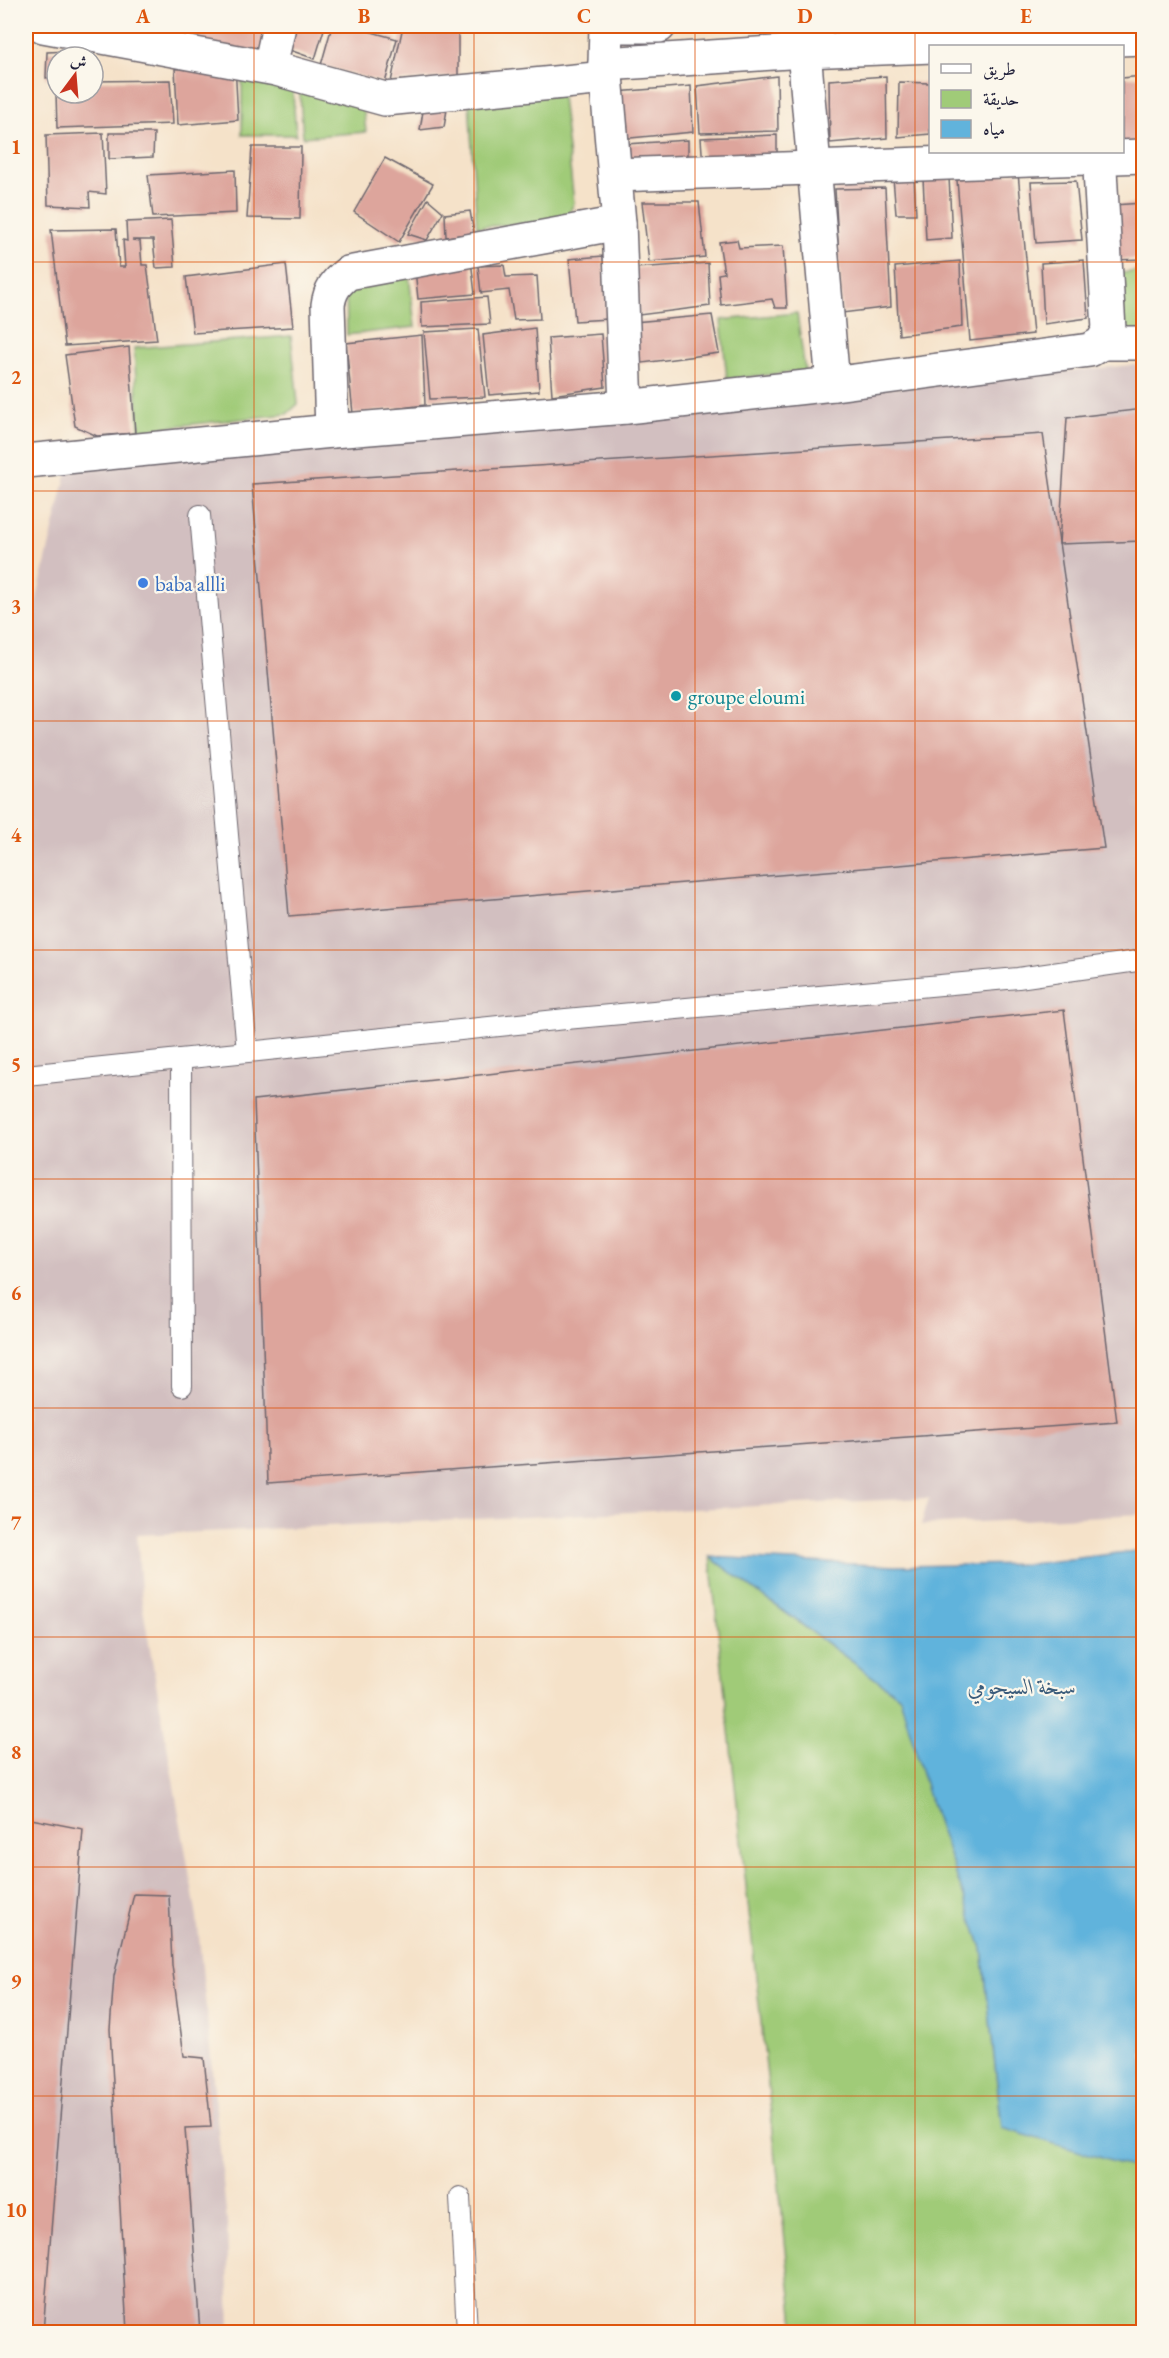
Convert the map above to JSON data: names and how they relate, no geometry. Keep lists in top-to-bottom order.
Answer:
{
  "water": ["سبخة السيجومي"],
  "places": ["baba allli", "groupe eloumi"],
  "legend": ["طريق", "حديقة", "مياه"],
  "north": "top",
  "grid": {
    "columns": [
      "A",
      "B",
      "C",
      "D",
      "E"
    ],
    "rows": [
      "1",
      "2",
      "3",
      "4",
      "5",
      "6",
      "7",
      "8",
      "9",
      "10"
    ]
  }
}
